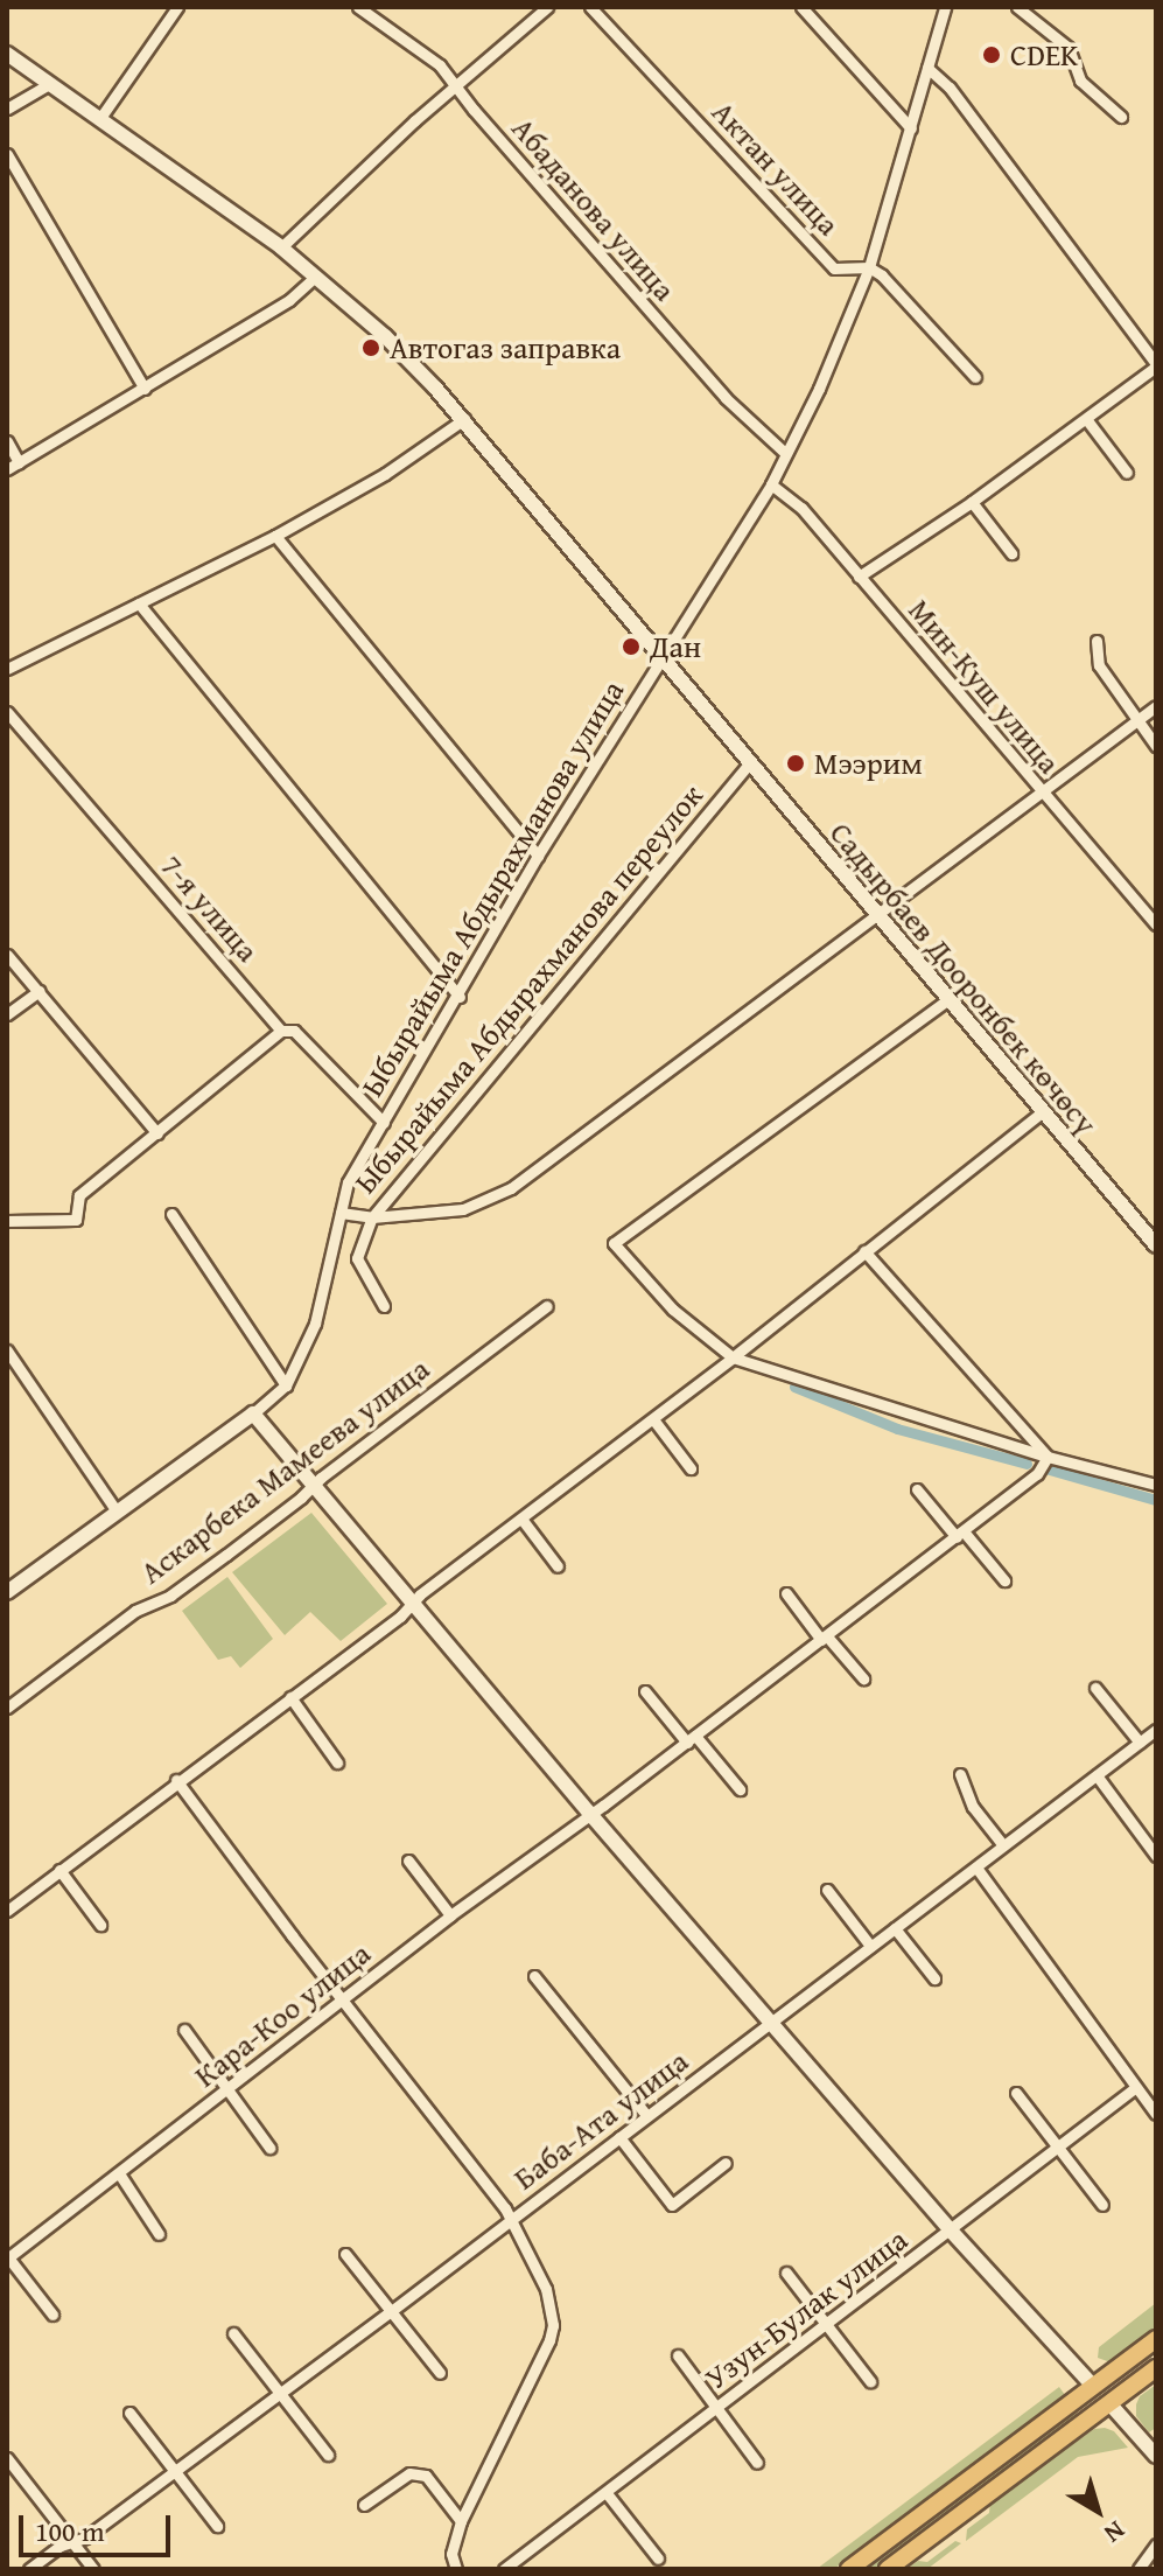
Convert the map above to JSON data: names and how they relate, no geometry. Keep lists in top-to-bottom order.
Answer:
{
  "streets": {
    "main road": ["Ыбырайыма Абдырахманова улица", "Садырбаев Дооронбек көчөсү"],
    "street": [
      "Актан улица",
      "Абаданова улица",
      "Мин-Куш улица",
      "7-я улица",
      "Ыбырайыма Абдырахманова переулок",
      "Аскарбека Мамеева улица",
      "Кара-Коо улица",
      "Баба-Ата улица",
      "Узун-Булак улица"
    ]
  },
  "crossings": [
    ["Актан улица", "Ыбырайыма Абдырахманова улица"],
    ["Абаданова улица", "Ыбырайыма Абдырахманова улица"],
    ["Мин-Куш улица", "Ыбырайыма Абдырахманова улица"],
    ["Ыбырайыма Абдырахманова улица", "7-я улица"],
    ["Ыбырайыма Абдырахманова улица", "Садырбаев Дооронбек көчөсү"],
    ["Садырбаев Дооронбек көчөсү", "Ыбырайыма Абдырахманова переулок"]
  ],
  "places": [
    "CDEK",
    "Автогаз заправка",
    "Дан",
    "Мээрим"
  ],
  "scale_bar": "100 m",
  "north": "bottom right"
}
